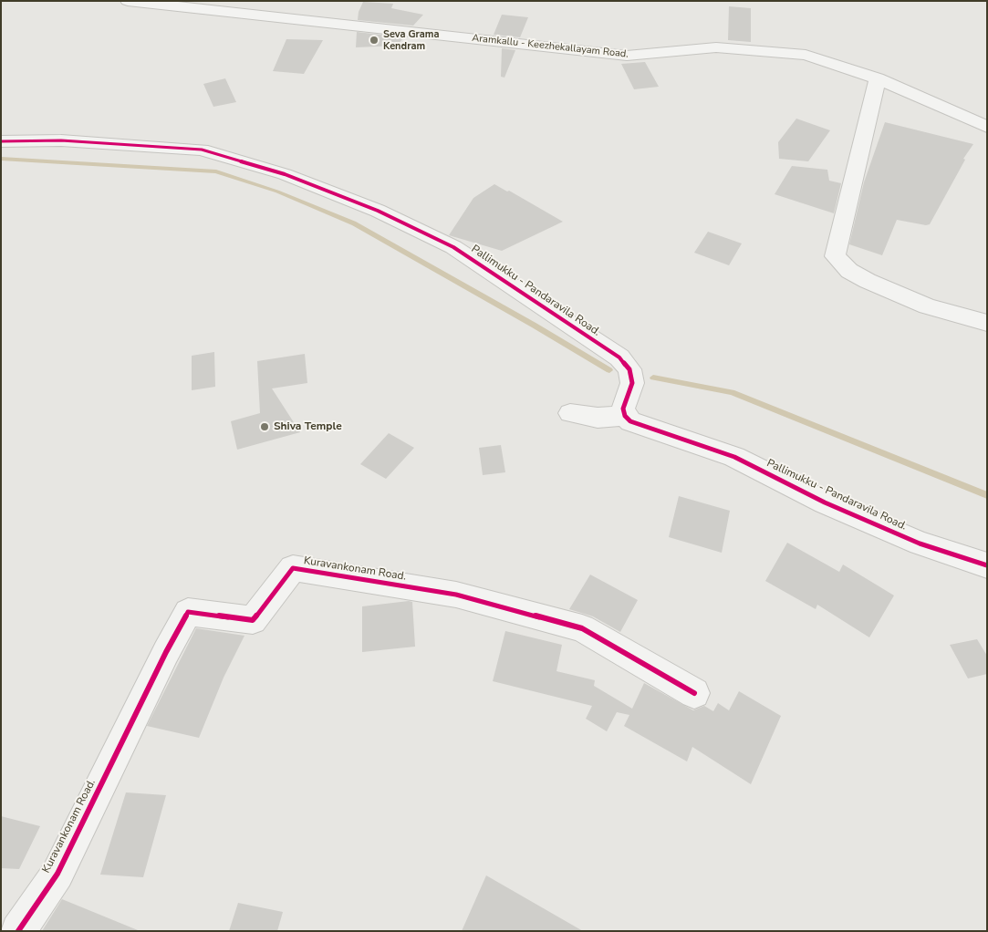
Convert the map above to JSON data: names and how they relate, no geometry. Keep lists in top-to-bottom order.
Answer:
{
  "streets": {
    "street": ["Aramkallu - Keezhekallayam Road.", "Pallimukku - Pandaravila Road.", "Kuravankonam Road."]
  },
  "places": ["Seva Grama Kendram", "Shiva Temple"]
}
